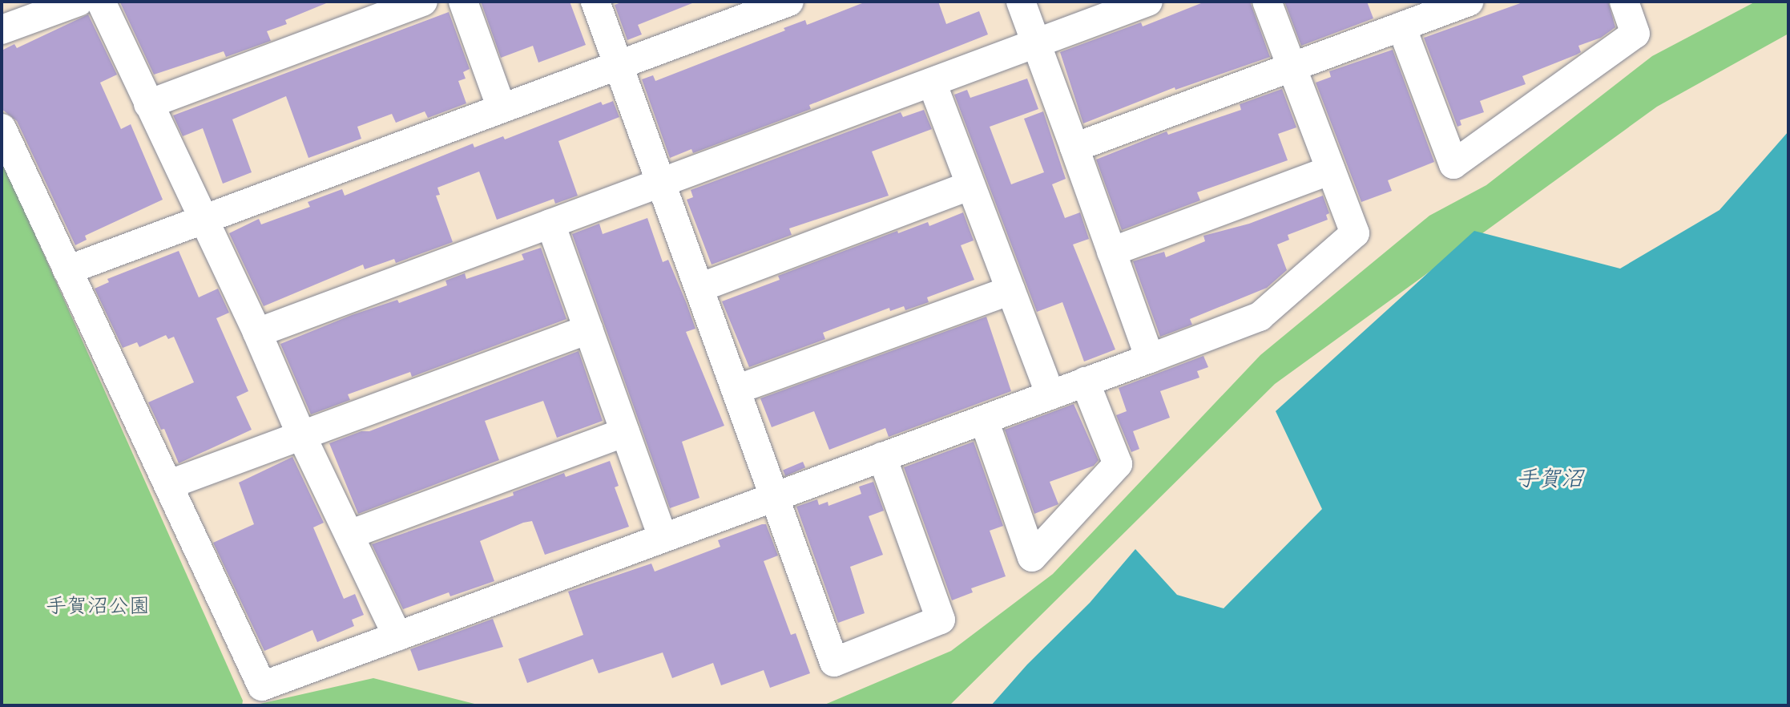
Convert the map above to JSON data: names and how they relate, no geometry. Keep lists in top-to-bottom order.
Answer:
{
  "water": ["手賀沼"],
  "parks": ["手賀沼公園"]
}
